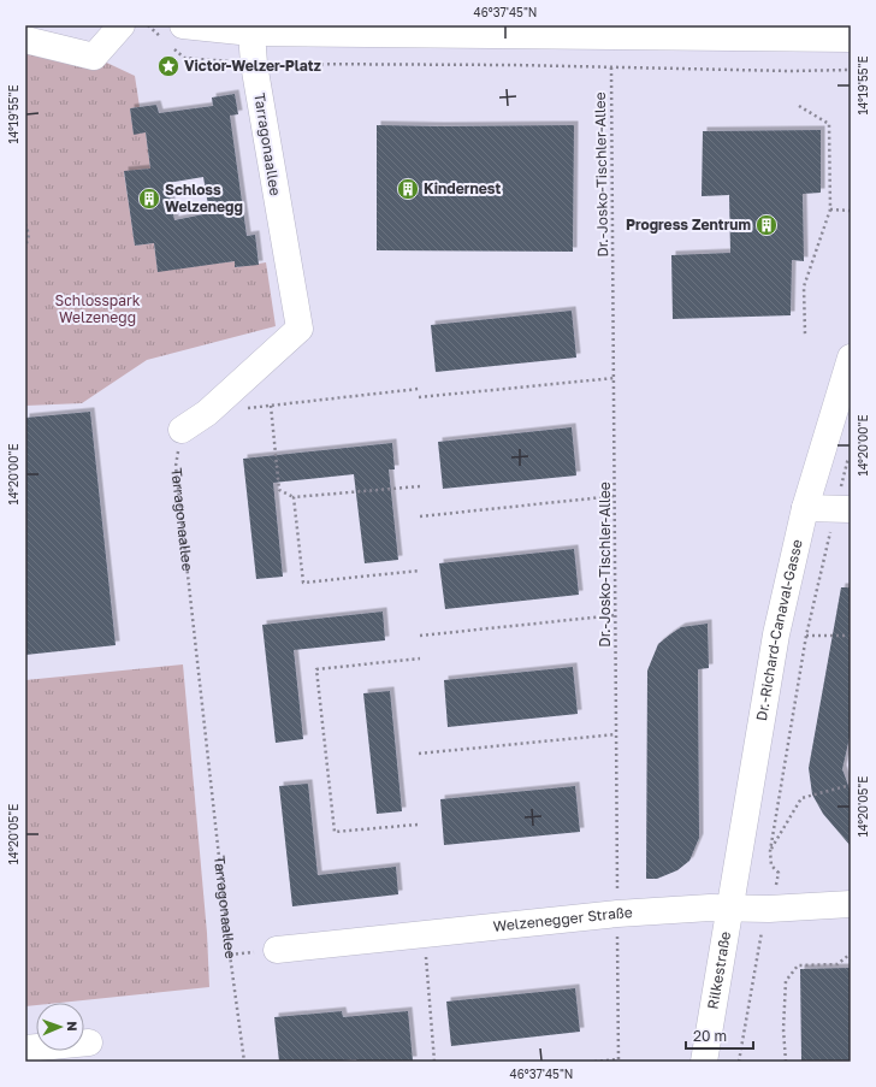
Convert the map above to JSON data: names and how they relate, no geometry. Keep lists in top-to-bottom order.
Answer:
{
  "streets": {
    "street": [
      "Tarragonaallee",
      "Dr.-Richard-Canaval-Gasse",
      "Welzenegger Straße",
      "Rilkestraße"
    ],
    "path": ["Dr.-Josko-Tischler-Allee"]
  },
  "crossings": [
    ["Dr.-Josko-Tischler-Allee", "Welzenegger Straße"],
    ["Dr.-Richard-Canaval-Gasse", "Welzenegger Straße"],
    ["Dr.-Richard-Canaval-Gasse", "Rilkestraße"],
    ["Welzenegger Straße", "Rilkestraße"]
  ],
  "parks": ["Schlosspark Welzenegg"],
  "places": {
    "place": ["Victor-Welzer-Platz"],
    "building": ["Kindernest", "Schloss Welzenegg", "Progress Zentrum"]
  },
  "scale_bar": "20 m",
  "north": "right",
  "coordinates": [
    "46°37'45\"N",
    "14°19'55\"E",
    "14°20'00\"E",
    "14°20'05\"E"
  ]
}
